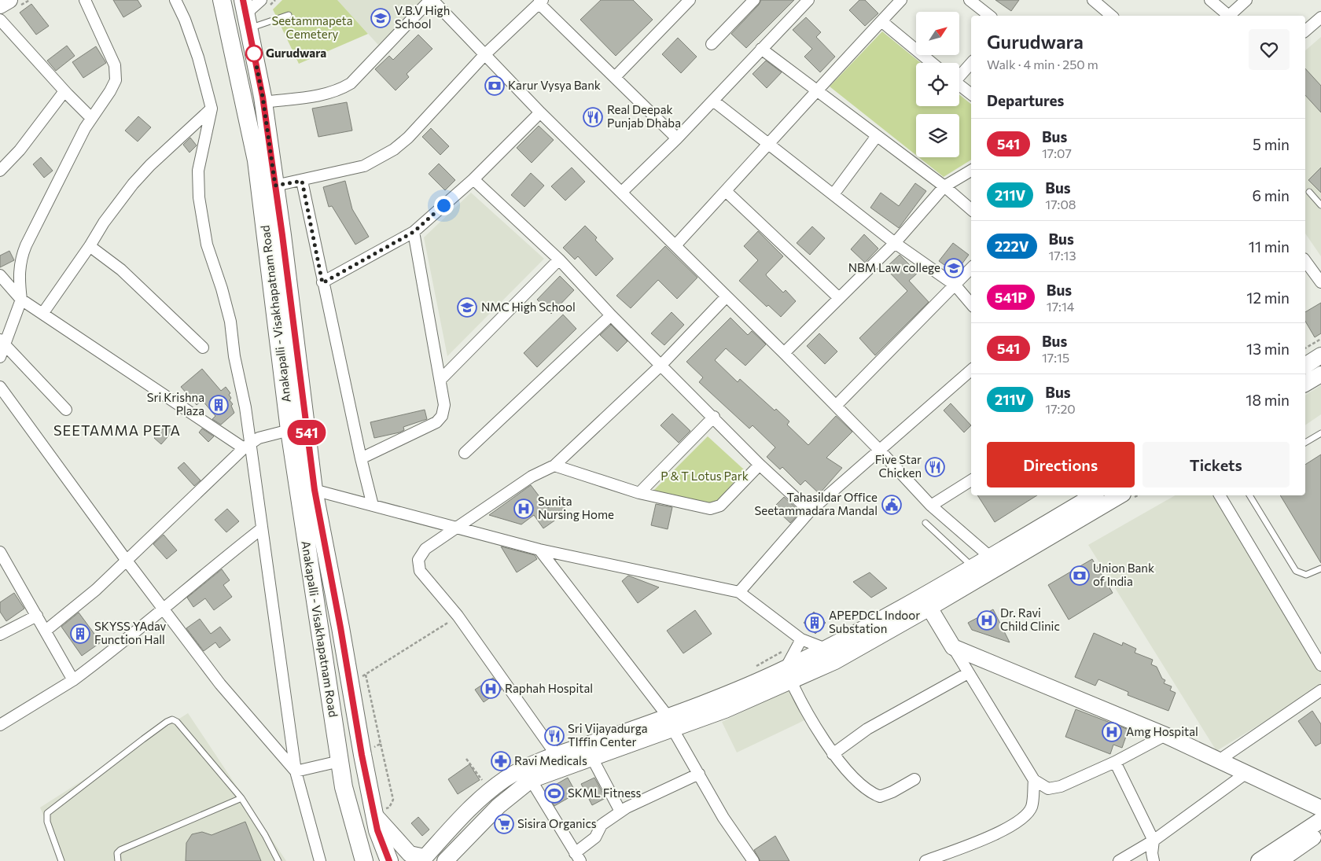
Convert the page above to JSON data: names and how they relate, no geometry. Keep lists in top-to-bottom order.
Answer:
{
  "streets": {
    "main road": ["Anakapalli - Visakhapatnam Road"]
  },
  "districts": ["SEETAMMA PETA"],
  "parks": ["Seetammapeta Cemetery", "P & T Lotus Park"],
  "places": {
    "school or university": ["V.B.V High School", "NBM Law college", "NMC High School"],
    "other": ["Gurudwara"],
    "bank": ["Karur Vysya Bank", "Union Bank of India"],
    "restaurant": ["Real Deepak Punjab Dhaba", "Five Star Chicken", "Sri Vijayadurga TIffin Center"],
    "building": ["Sri Krishna Plaza", "APEPDCL Indoor Substation", "SKYSS YAdav Function Hall"],
    "public building": ["Tahasildar Office Seetammadara Mandal"],
    "hospital": [
      "Sunita Nursing Home",
      "Dr. Ravi Child Clinic",
      "Raphah Hospital",
      "Amg Hospital"
    ],
    "pharmacy": ["Ravi Medicals"],
    "sports": ["SKML Fitness"],
    "supermarket": ["Sisira Organics"]
  },
  "lines": ["bus line 541"],
  "north": "top right",
  "page": {
    "on_map": "541",
    "heading": [
      ["Gurudwara", "Walk · 4 min · 250 m"],
      "Departures"
    ],
    "list": [
      {
        "mark": "541",
        "name": "Bus",
        "note": "17:07",
        "value": "5 min"
      },
      {
        "mark": "211V",
        "name": "Bus",
        "note": "17:08",
        "value": "6 min"
      },
      {
        "mark": "222V",
        "name": "Bus",
        "note": "17:13",
        "value": "11 min"
      },
      {
        "mark": "541P",
        "name": "Bus",
        "note": "17:14",
        "value": "12 min"
      },
      {
        "mark": "541",
        "name": "Bus",
        "note": "17:15",
        "value": "13 min"
      },
      {
        "mark": "211V",
        "name": "Bus",
        "note": "17:20",
        "value": "18 min"
      }
    ],
    "buttons": ["Directions", "Tickets"]
  }
}
